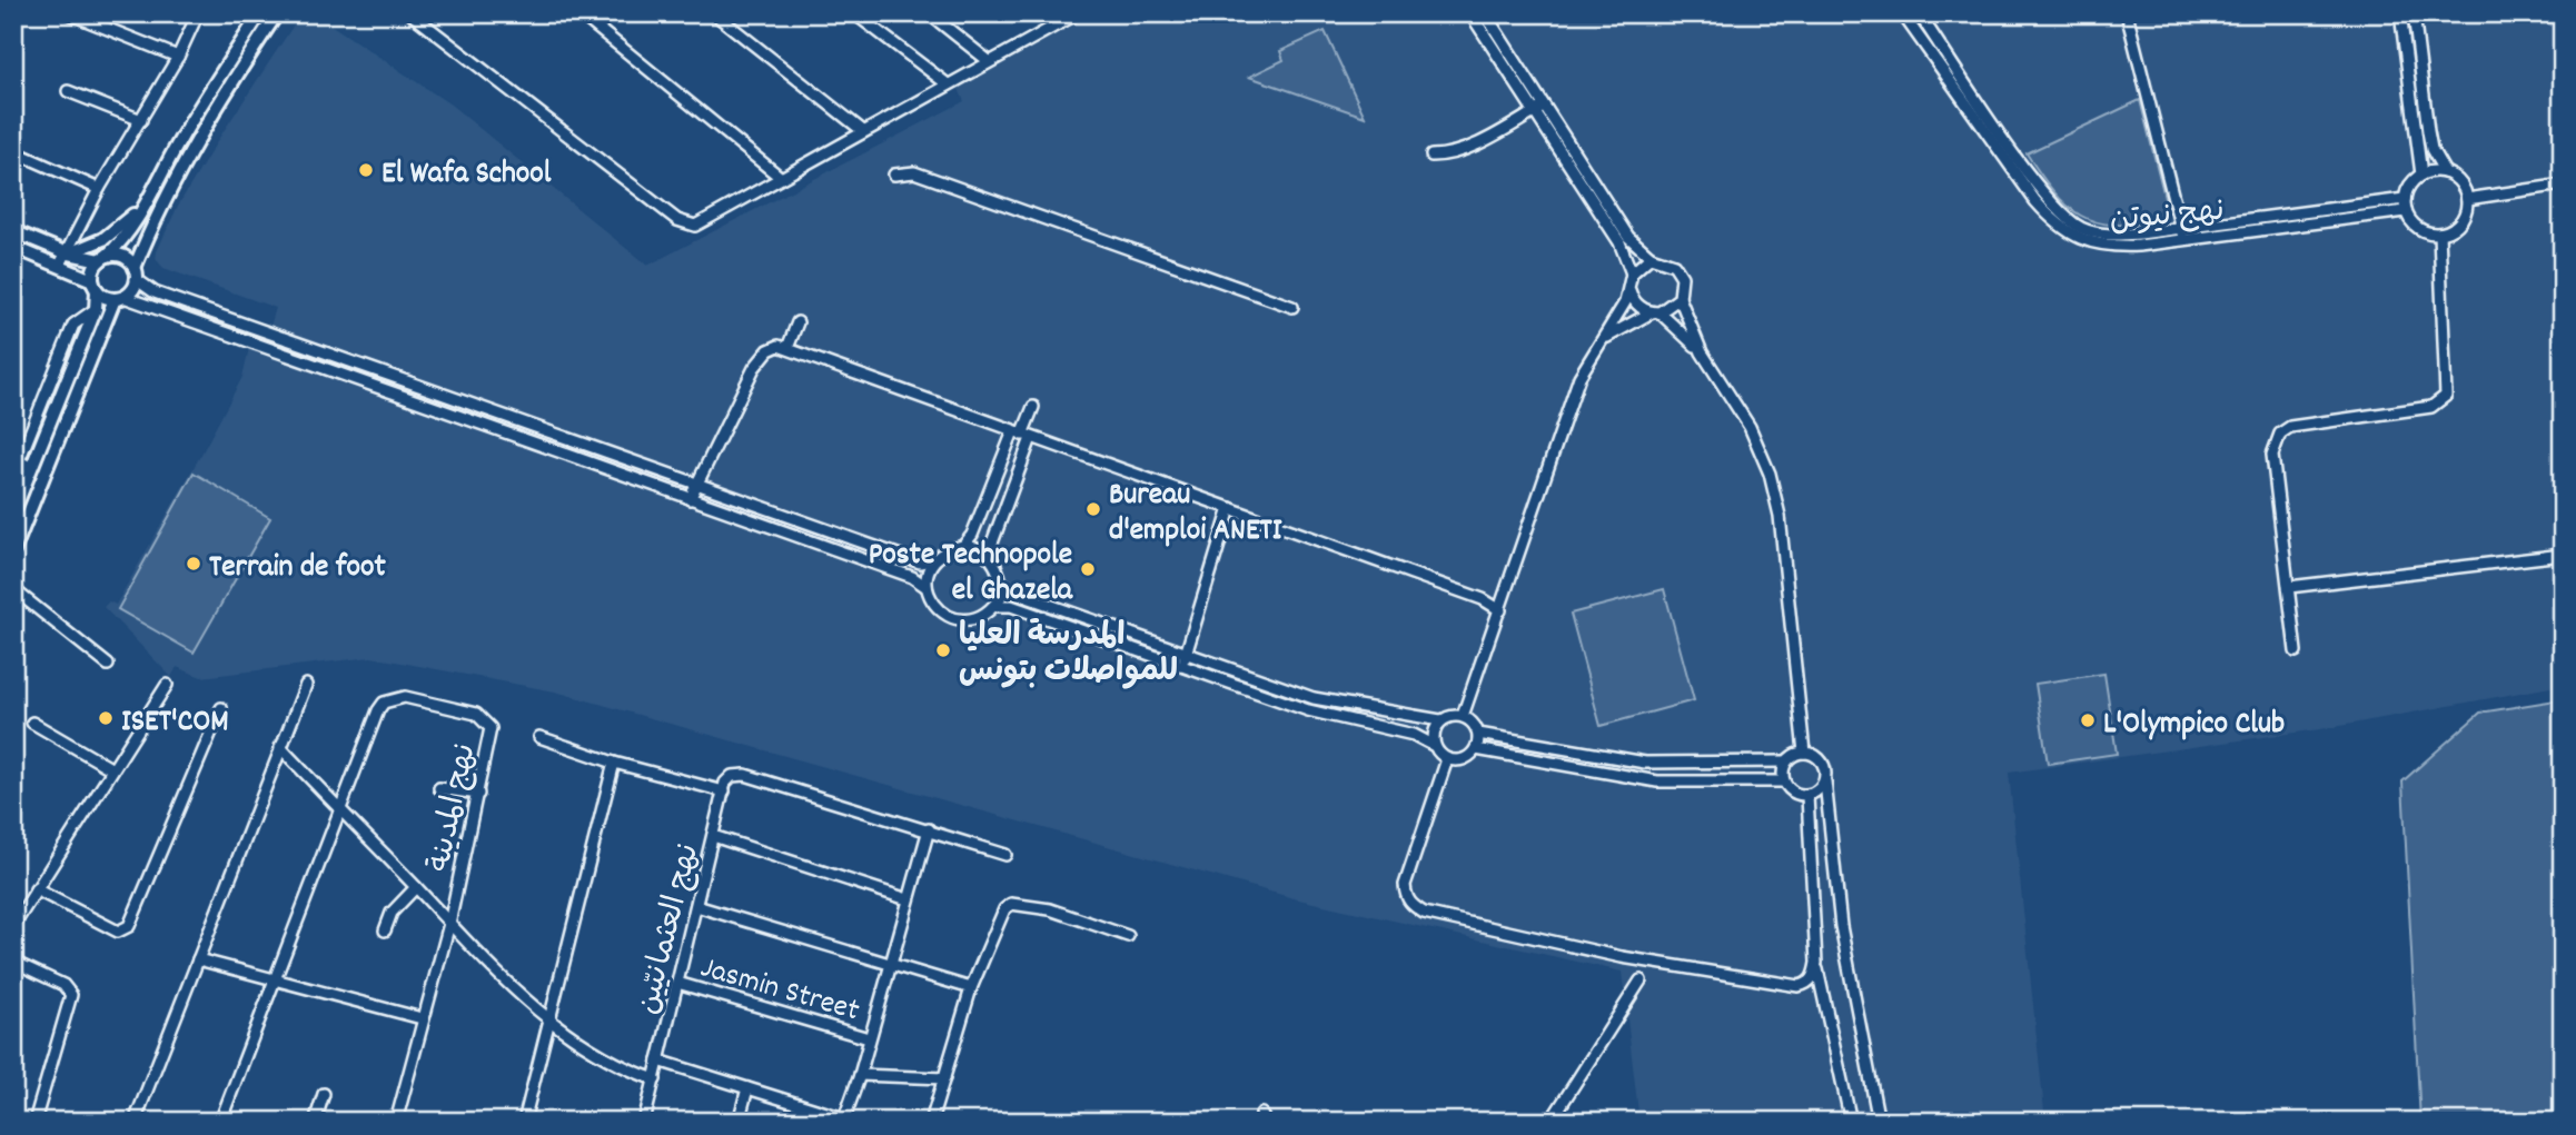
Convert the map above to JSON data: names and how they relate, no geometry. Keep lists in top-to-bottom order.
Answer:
{
  "streets": {
    "street": [
      "نهج نيوتن",
      "نهج المدينة",
      "نهج العثمانيّين",
      "Jasmin Street"
    ]
  },
  "crossings": [
    ["نهج العثمانيّين", "Jasmin Street"]
  ],
  "places": [
    "El Wafa School",
    "Bureau d'emploi ANETI",
    "Terrain de foot",
    "Poste Technopole el Ghazela",
    "المدرسة العليا للمواصلات بتونس",
    "ISET'COM",
    "L'Olympico Club"
  ]
}
